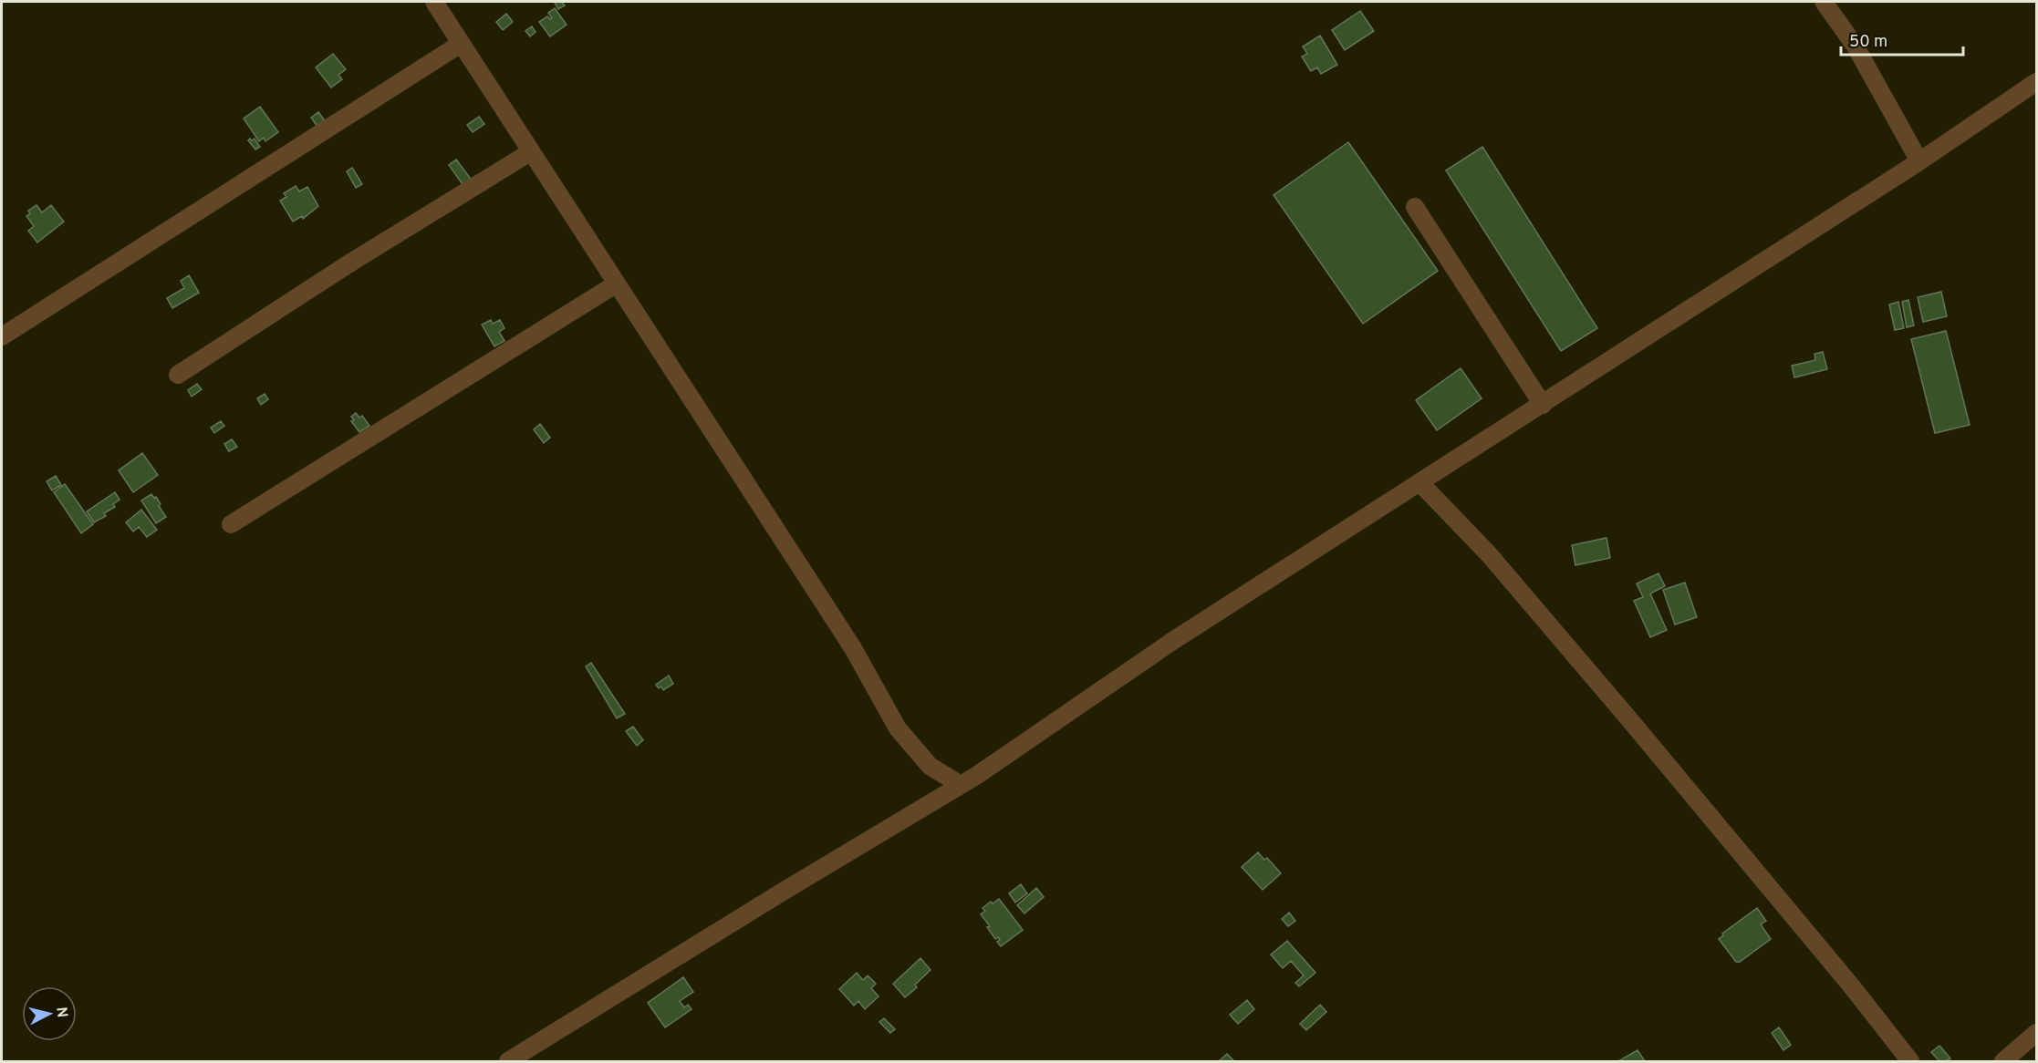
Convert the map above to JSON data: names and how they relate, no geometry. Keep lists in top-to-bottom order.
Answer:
{
  "scale_bar": "50 m",
  "north": "right"
}
